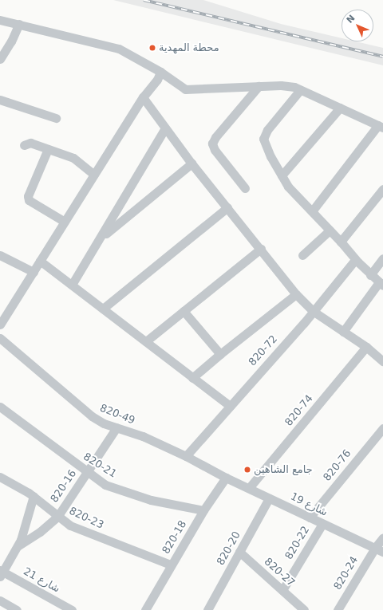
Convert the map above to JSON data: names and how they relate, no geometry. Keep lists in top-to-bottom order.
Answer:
{
  "streets": {
    "street": [
      "820-72",
      "820-74",
      "820-49",
      "820-21",
      "820-76",
      "820-16",
      "شارع 19",
      "820-23",
      "820-18",
      "820-22",
      "820-20",
      "820-27",
      "820-24",
      "شارع 21"
    ]
  },
  "crossings": [
    ["820-72", "820-49"],
    ["820-74", "شارع 19"],
    ["820-49", "820-16"],
    ["820-49", "شارع 19"],
    ["820-49", "820-18"],
    ["820-21", "820-16"],
    ["820-21", "820-18"],
    ["820-76", "شارع 19"],
    ["820-16", "820-23"],
    ["شارع 19", "820-18"],
    ["شارع 19", "820-22"],
    ["شارع 19", "820-20"],
    ["شارع 19", "820-24"],
    ["820-23", "820-18"],
    ["820-22", "820-27"],
    ["820-20", "820-27"]
  ],
  "places": ["محطة المهدية", "جامع الشاهين"],
  "north": "top left"
}
